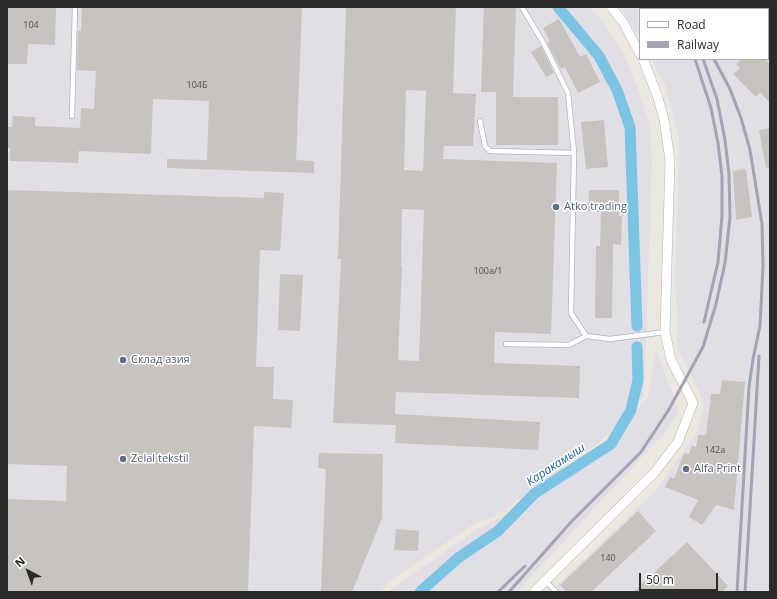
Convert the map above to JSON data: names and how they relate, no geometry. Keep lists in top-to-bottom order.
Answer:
{
  "water": ["Каракамыш"],
  "places": [
    "Atko trading",
    "Склад азия",
    "Zelal tekstil",
    "Alfa Print"
  ],
  "house_numbers": [
    "104",
    "104Б",
    "100a/1",
    "142a",
    "140"
  ],
  "legend": ["Road", "Railway"],
  "scale_bar": "50 m",
  "north": "top left"
}
